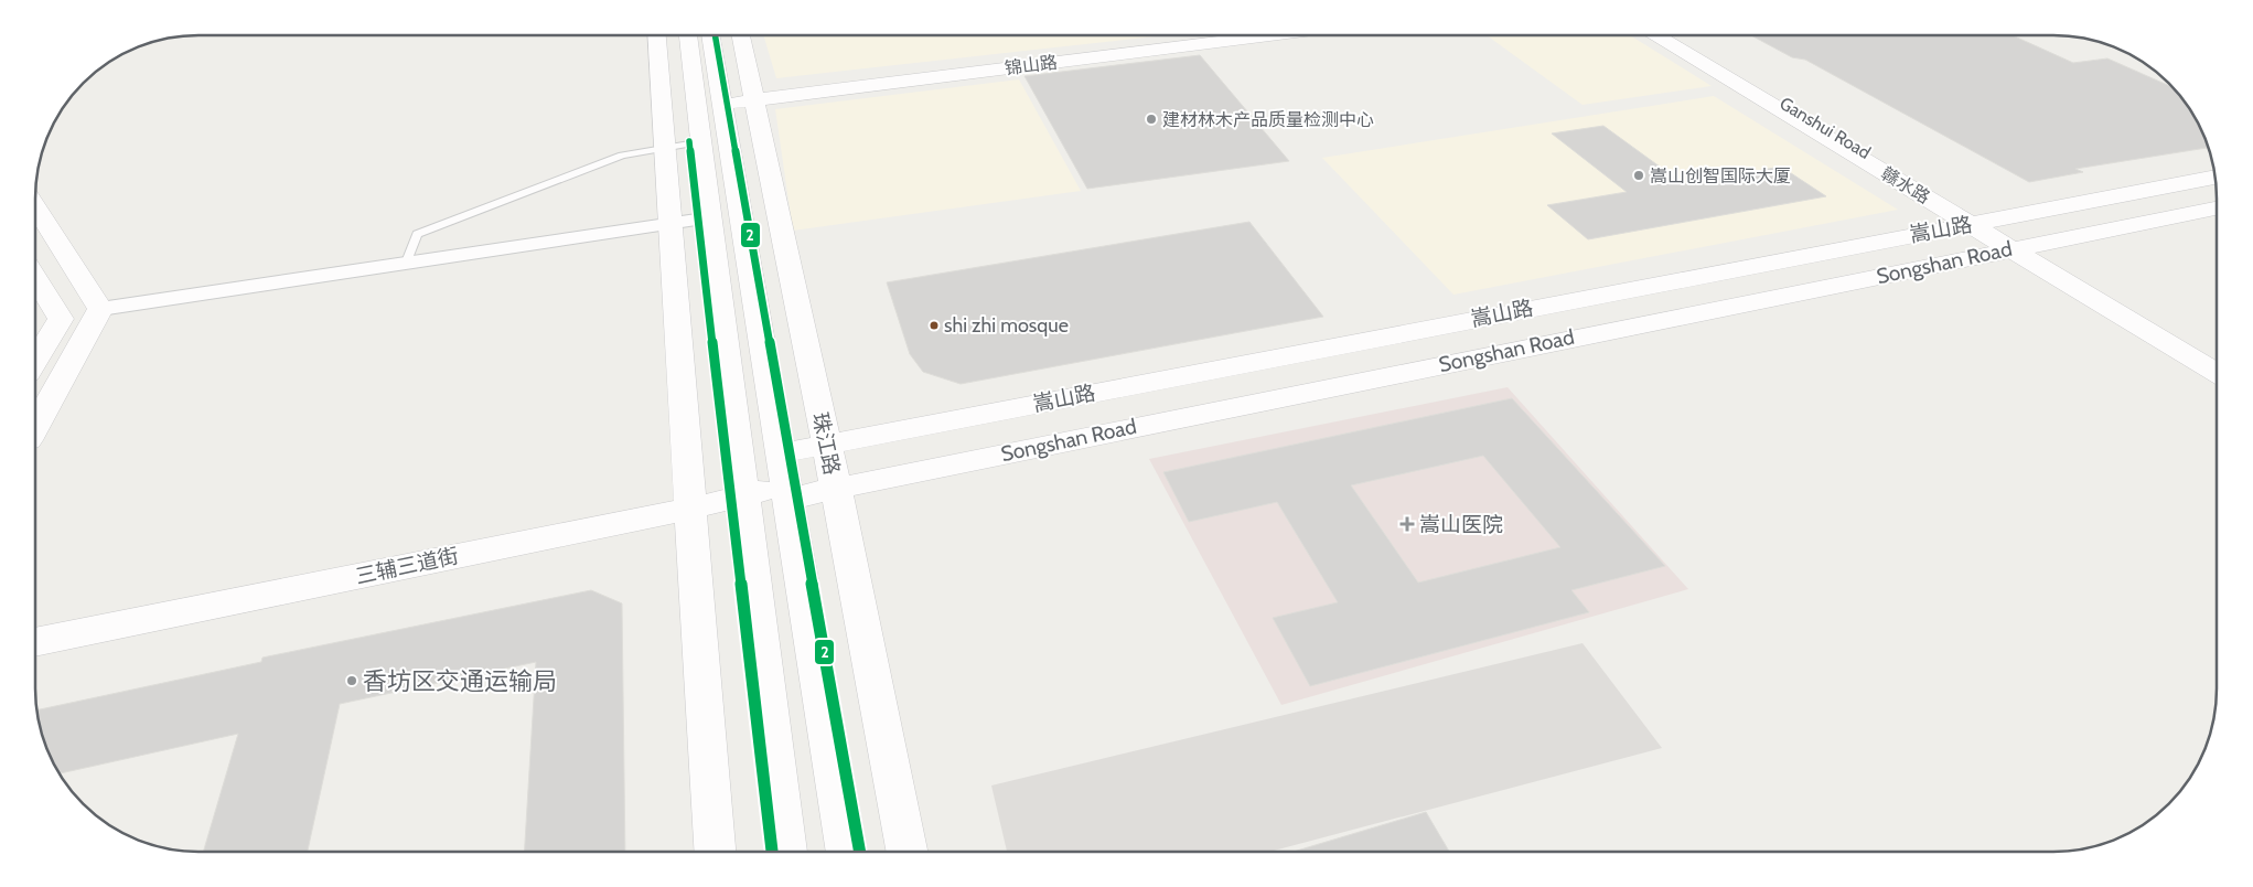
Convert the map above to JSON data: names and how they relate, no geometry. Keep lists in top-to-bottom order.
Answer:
{
  "streets": {
    "main road": [
      "锦山路",
      "Ganshui Road",
      "赣水路",
      "嵩山路",
      "Songshan Road",
      "珠江路",
      "三辅三道街"
    ]
  },
  "crossings": [
    ["锦山路", "珠江路"],
    ["Ganshui Road", "赣水路"],
    ["Ganshui Road", "嵩山路"],
    ["赣水路", "嵩山路"],
    ["赣水路", "Songshan Road"],
    ["嵩山路", "珠江路"],
    ["Songshan Road", "珠江路"],
    ["Songshan Road", "三辅三道街"]
  ],
  "places": {
    "other": [
      "建材林木产品质量检测中心",
      "嵩山创智国际大厦",
      "shi zhi mosque",
      "香坊区交通运输局"
    ],
    "health": ["嵩山医院"]
  },
  "lines": ["transit line 2"]
}
